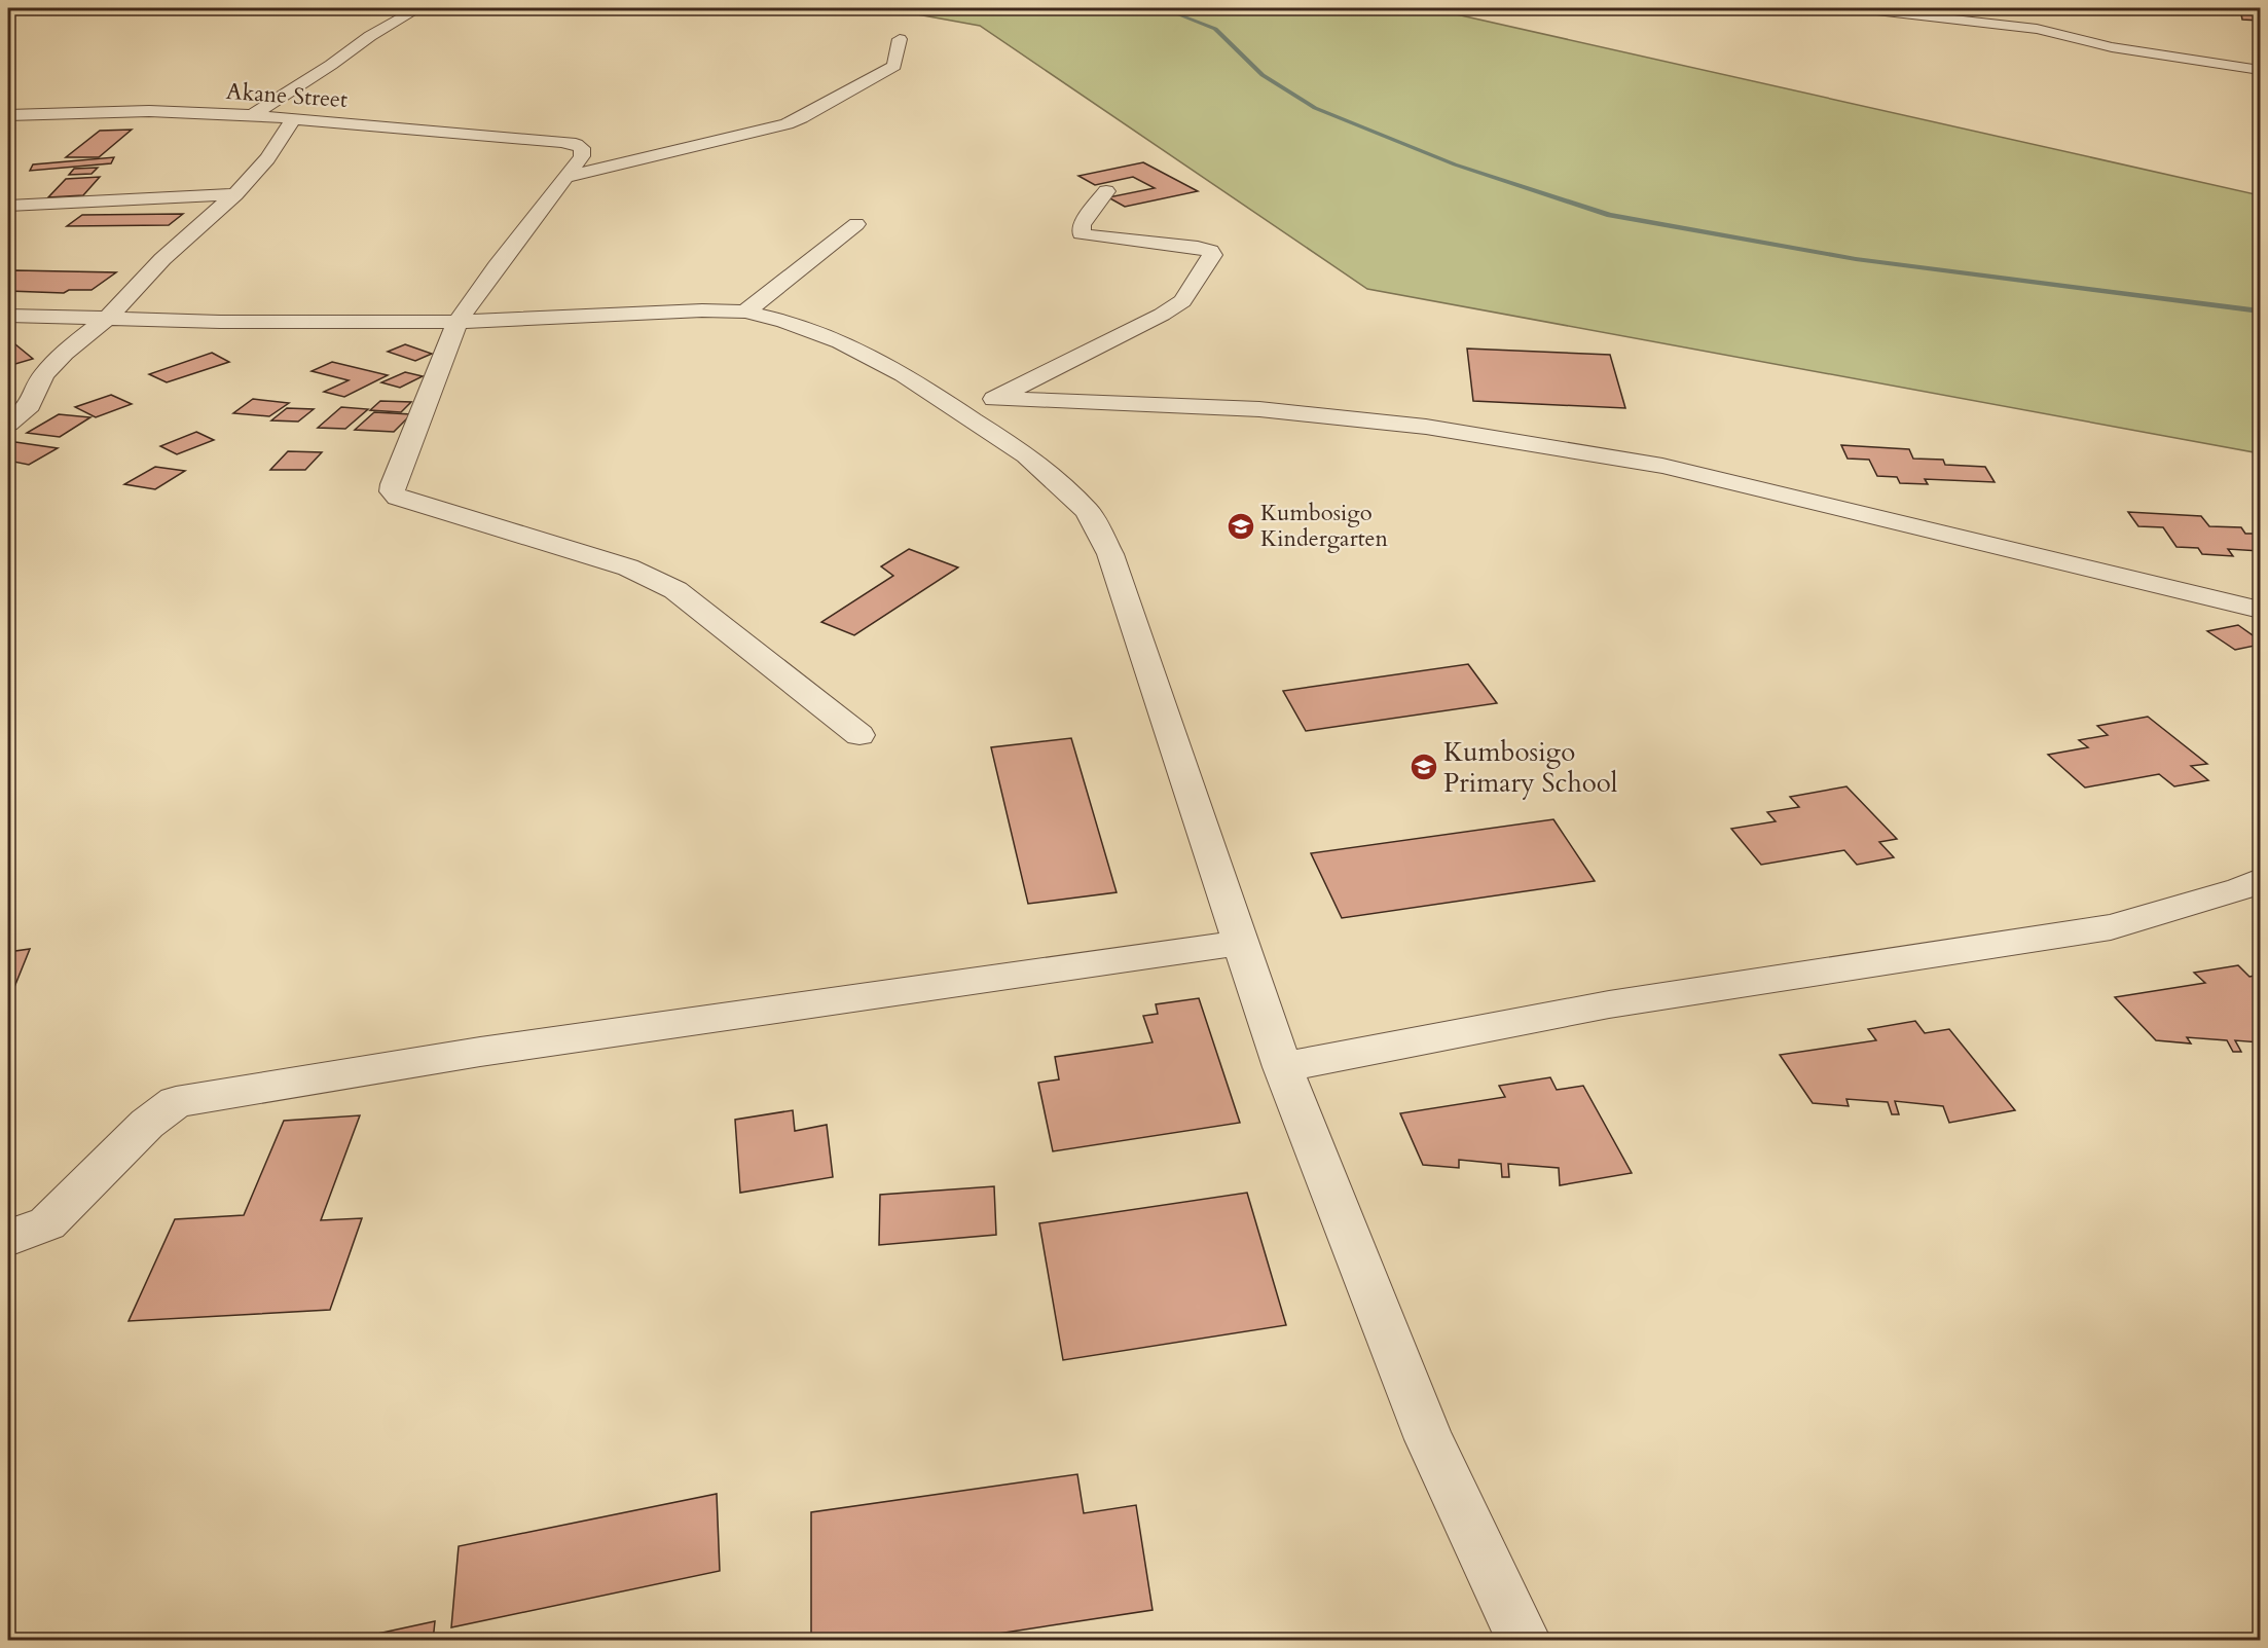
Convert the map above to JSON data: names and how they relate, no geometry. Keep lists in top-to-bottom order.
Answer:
{
  "streets": {
    "street": ["Akane Street"]
  },
  "places": {
    "school or university": ["Kumbosigo Kindergarten", "Kumbosigo Primary School"]
  }
}
